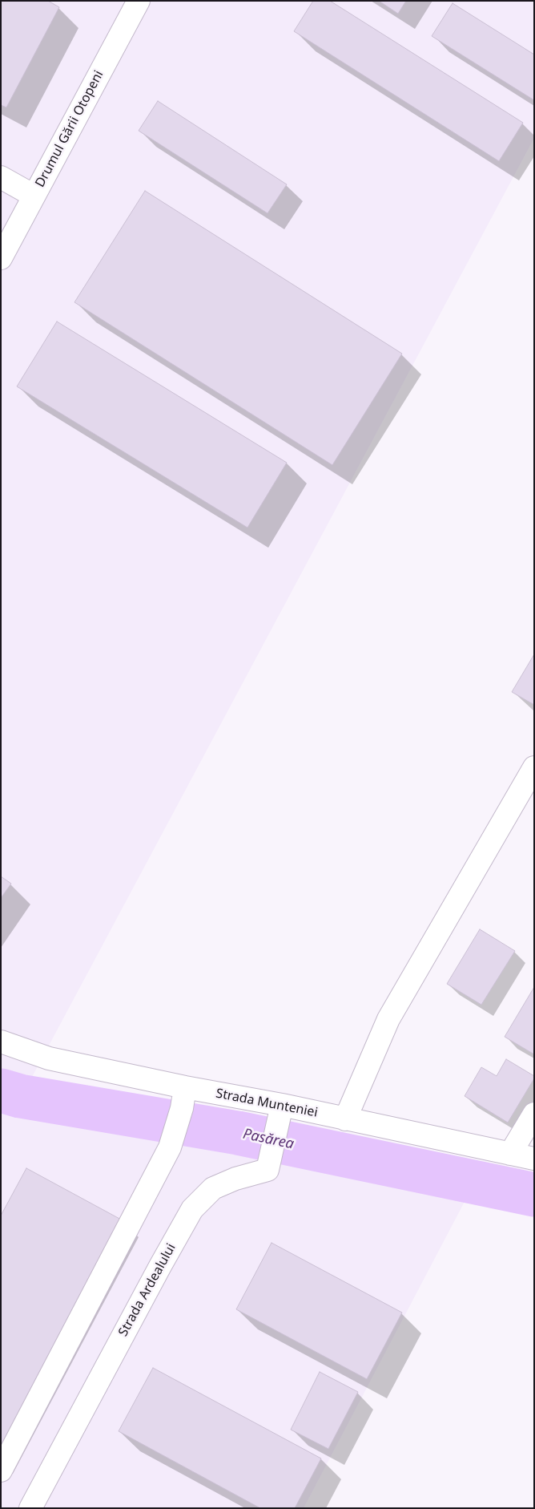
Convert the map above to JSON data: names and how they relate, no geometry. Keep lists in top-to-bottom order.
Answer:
{
  "streets": {
    "street": ["Drumul Gării Otopeni", "Strada Munteniei", "Strada Ardealului"]
  },
  "crossings": [
    ["Strada Munteniei", "Strada Ardealului"]
  ],
  "water": ["Pasărea"]
}
